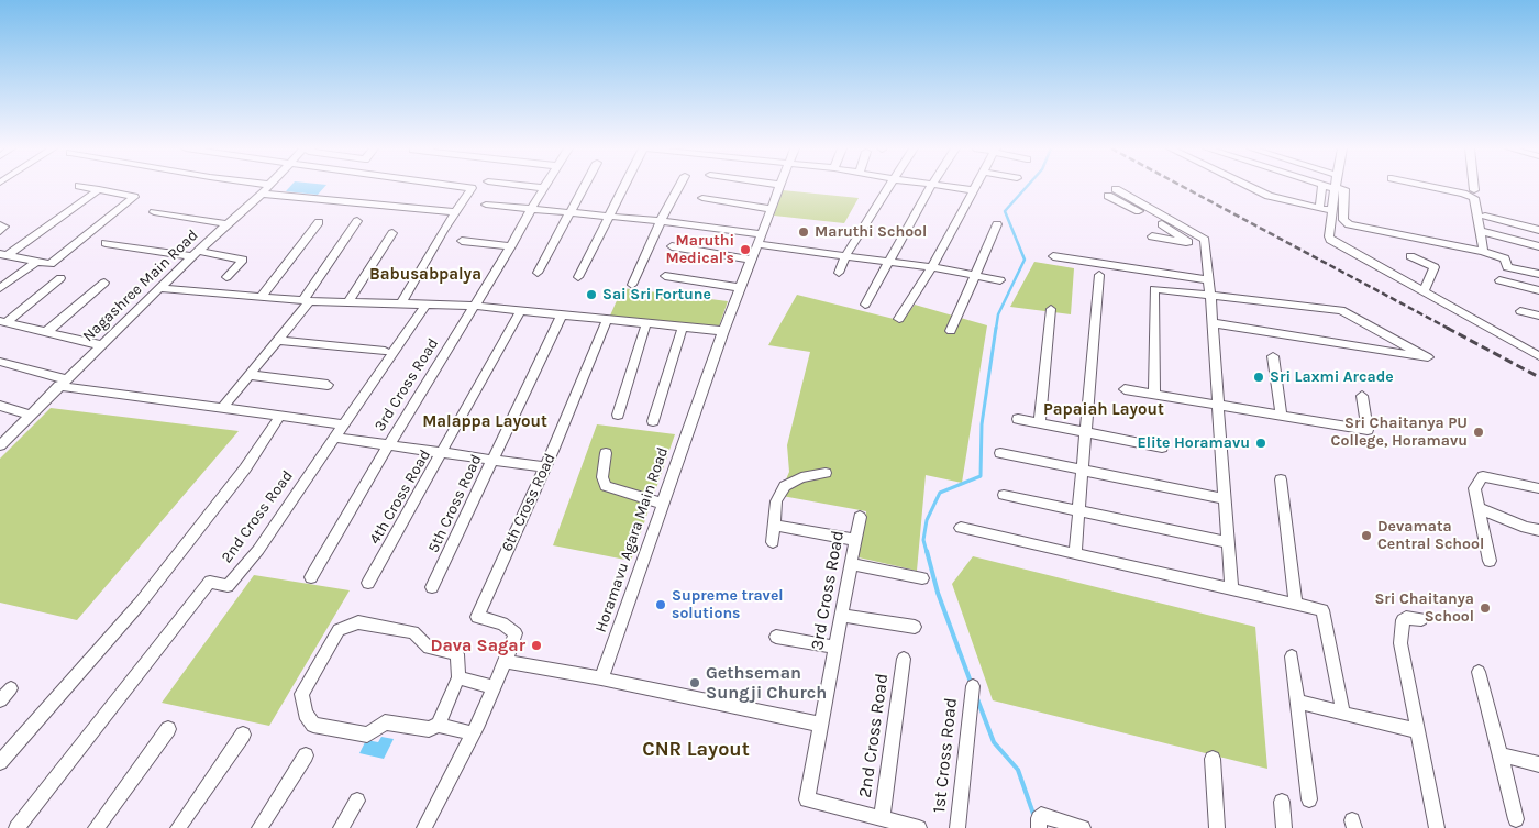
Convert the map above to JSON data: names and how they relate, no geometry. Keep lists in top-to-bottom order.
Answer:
{
  "streets": {
    "street": [
      "Nagashree Main Road",
      "3rd Cross Road",
      "4th Cross Road",
      "6th Cross Road",
      "5th Cross Road",
      "2nd Cross Road",
      "Horamavu Agara Main Road",
      "1st Cross Road"
    ]
  },
  "crossings": [
    ["3rd Cross Road", "2nd Cross Road"]
  ],
  "districts": [
    "Babusabpalya",
    "Papaiah Layout",
    "Malappa Layout",
    "CNR Layout"
  ],
  "places": [
    "Maruthi School",
    "Maruthi Medical's",
    "Sai Sri Fortune",
    "Sri Laxmi Arcade",
    "Sri Chaitanya PU College, Horamavu",
    "Elite Horamavu",
    "Devamata Central School",
    "Supreme travel solutions",
    "Sri Chaitanya School",
    "Dava Sagar",
    "Gethseman Sungji Church"
  ]
}
